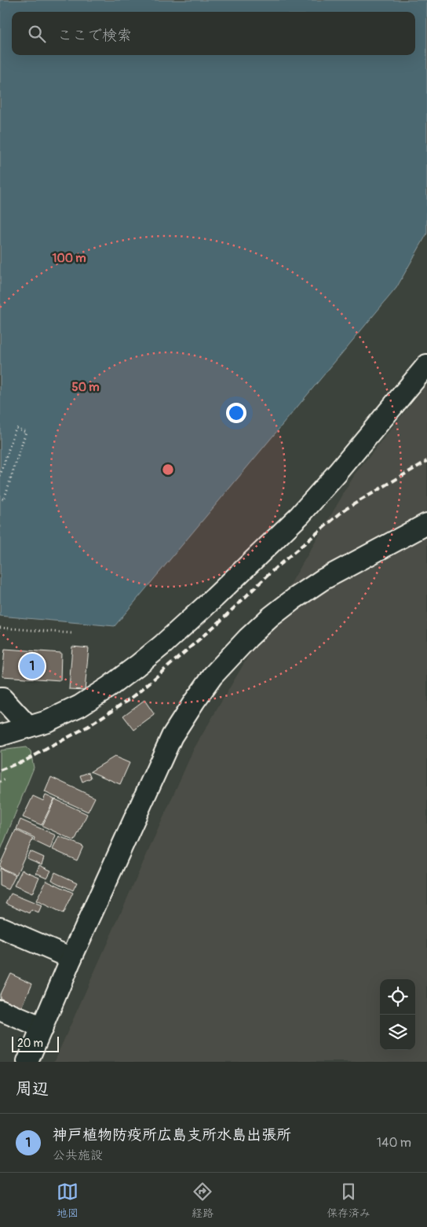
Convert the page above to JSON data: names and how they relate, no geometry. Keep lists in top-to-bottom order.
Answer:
{
  "scale_bar": "20 m",
  "page": {
    "search": "ここで検索",
    "pins": "1",
    "scale": "20 m",
    "heading": "周辺",
    "list": [
      {
        "mark": "1",
        "name": "神戸植物防疫所広島支所水島出張所",
        "note": "公共施設",
        "value": "140 m"
      }
    ],
    "nav": ["地図", "経路", "保存済み"]
  },
  "rings": ["100 m", "50 m"]
}
